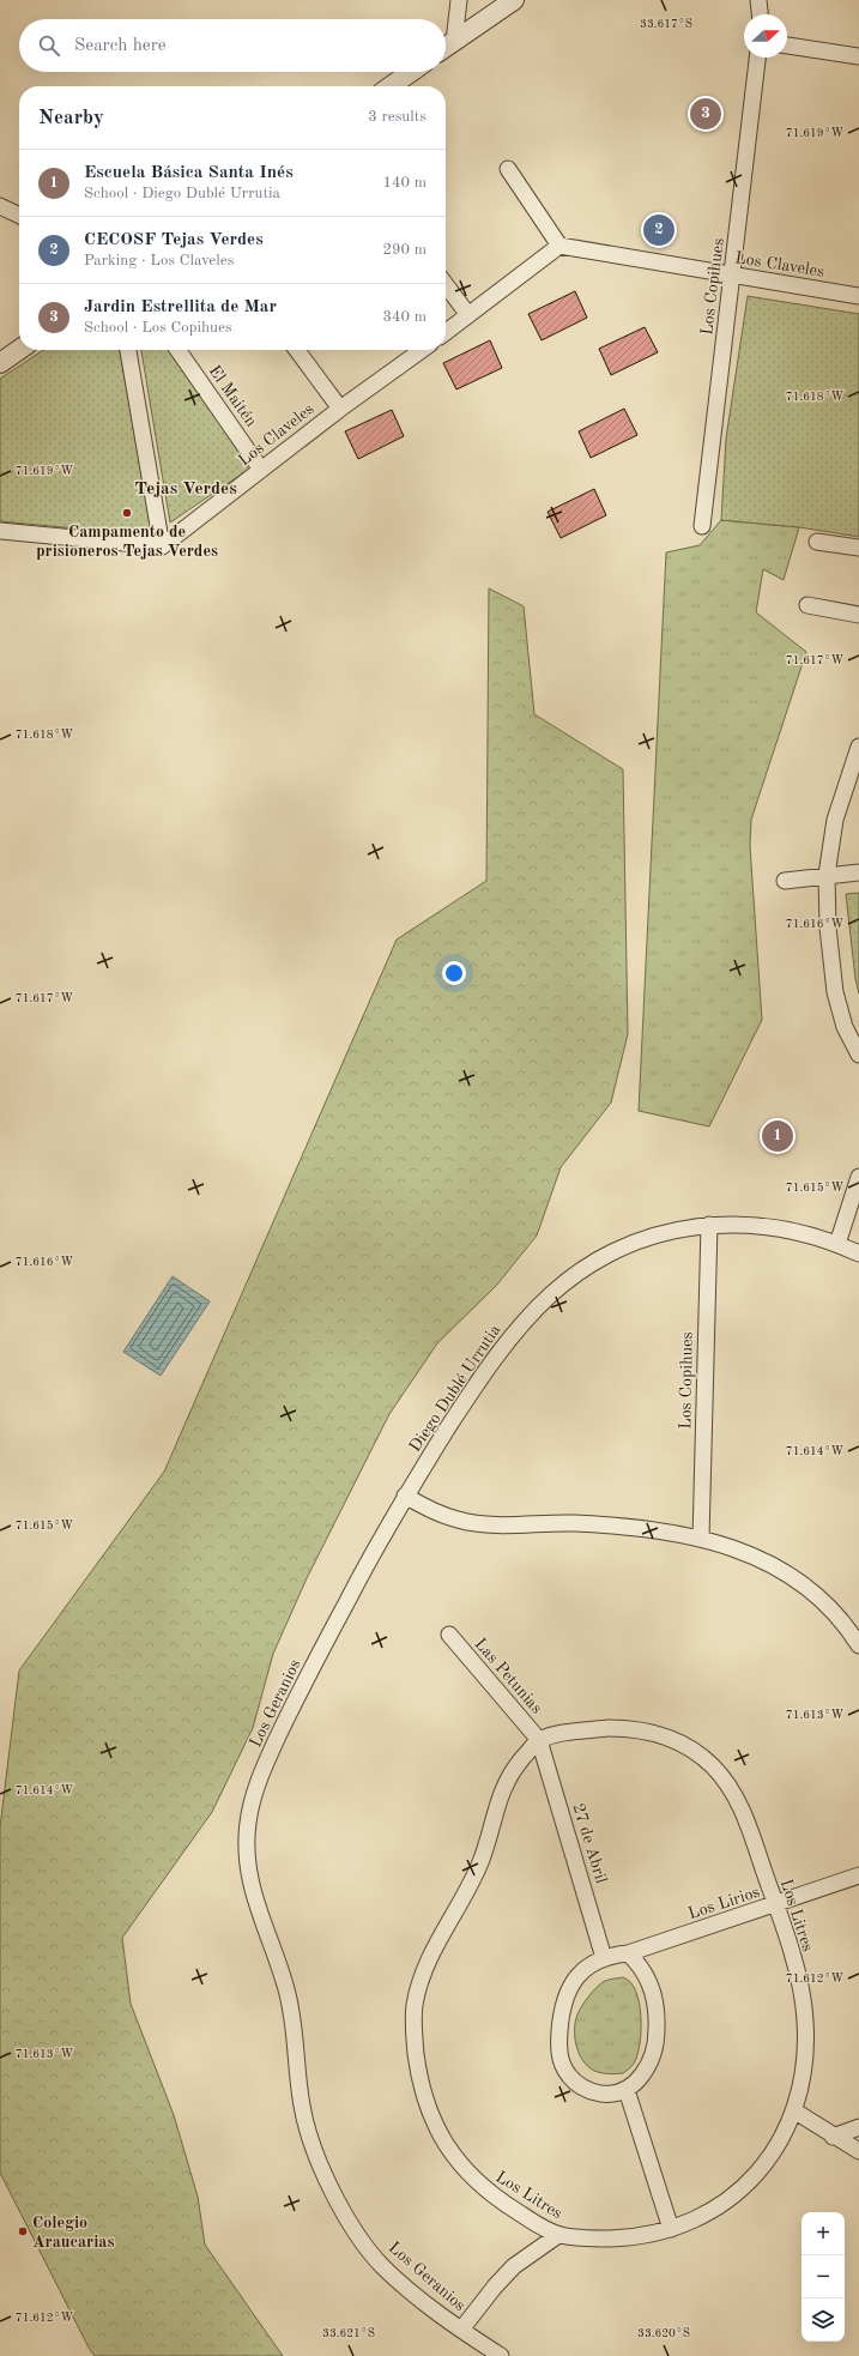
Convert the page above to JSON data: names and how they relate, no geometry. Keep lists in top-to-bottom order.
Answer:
{
  "streets": {
    "street": [
      "Los Claveles",
      "Los Copihues",
      "El Maitén",
      "Diego Dublé Urrutia",
      "Las Petunias",
      "Los Geranios",
      "27 de Abril",
      "Los Lirios",
      "Los Litres"
    ]
  },
  "crossings": [
    ["Los Claveles", "Los Copihues"],
    ["Los Claveles", "El Maitén"],
    ["Los Copihues", "Diego Dublé Urrutia"],
    ["Diego Dublé Urrutia", "Los Geranios"],
    ["Las Petunias", "27 de Abril"],
    ["Las Petunias", "Los Litres"],
    ["27 de Abril", "Los Lirios"],
    ["27 de Abril", "Los Litres"],
    ["Los Lirios", "Los Litres"]
  ],
  "districts": ["Tejas Verdes"],
  "places": ["Campamento de prisioneros Tejas Verdes", "Colegio Araucarias"],
  "north": "right",
  "page": {
    "search": "Search here",
    "heading": ["Nearby", "3 results"],
    "pins": ["3", "2", "1"],
    "list": [
      {
        "mark": "1",
        "name": "Escuela Básica Santa Inés",
        "note": "School · Diego Dublé Urrutia",
        "value": "140 m"
      },
      {
        "mark": "2",
        "name": "CECOSF Tejas Verdes",
        "note": "Parking · Los Claveles",
        "value": "290 m"
      },
      {
        "mark": "3",
        "name": "Jardin Estrellita de Mar",
        "note": "School · Los Copihues",
        "value": "340 m"
      }
    ],
    "map_buttons": ["+", "−"]
  },
  "coordinates": [
    "33.617°S",
    "71.619°W",
    "71.618°W",
    "71.617°W",
    "71.616°W",
    "71.615°W",
    "71.614°W",
    "71.613°W",
    "71.612°W",
    "33.621°S",
    "33.620°S"
  ]
}
